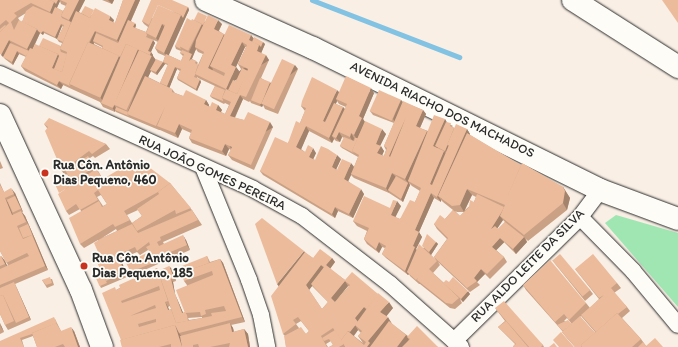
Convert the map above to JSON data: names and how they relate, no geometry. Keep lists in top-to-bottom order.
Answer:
{
  "streets": {
    "main road": ["AVENIDA RIACHO DOS MACHADOS"],
    "street": ["RUA JOÃO GOMES PEREIRA", "RUA ALDO LEITE DA SILVA"]
  },
  "crossings": [
    ["AVENIDA RIACHO DOS MACHADOS", "RUA ALDO LEITE DA SILVA"],
    ["RUA JOÃO GOMES PEREIRA", "RUA ALDO LEITE DA SILVA"]
  ],
  "places": ["Rua Côn. Antônio Dias Pequeno, 460", "Rua Côn. Antônio Dias Pequeno, 185"]
}
